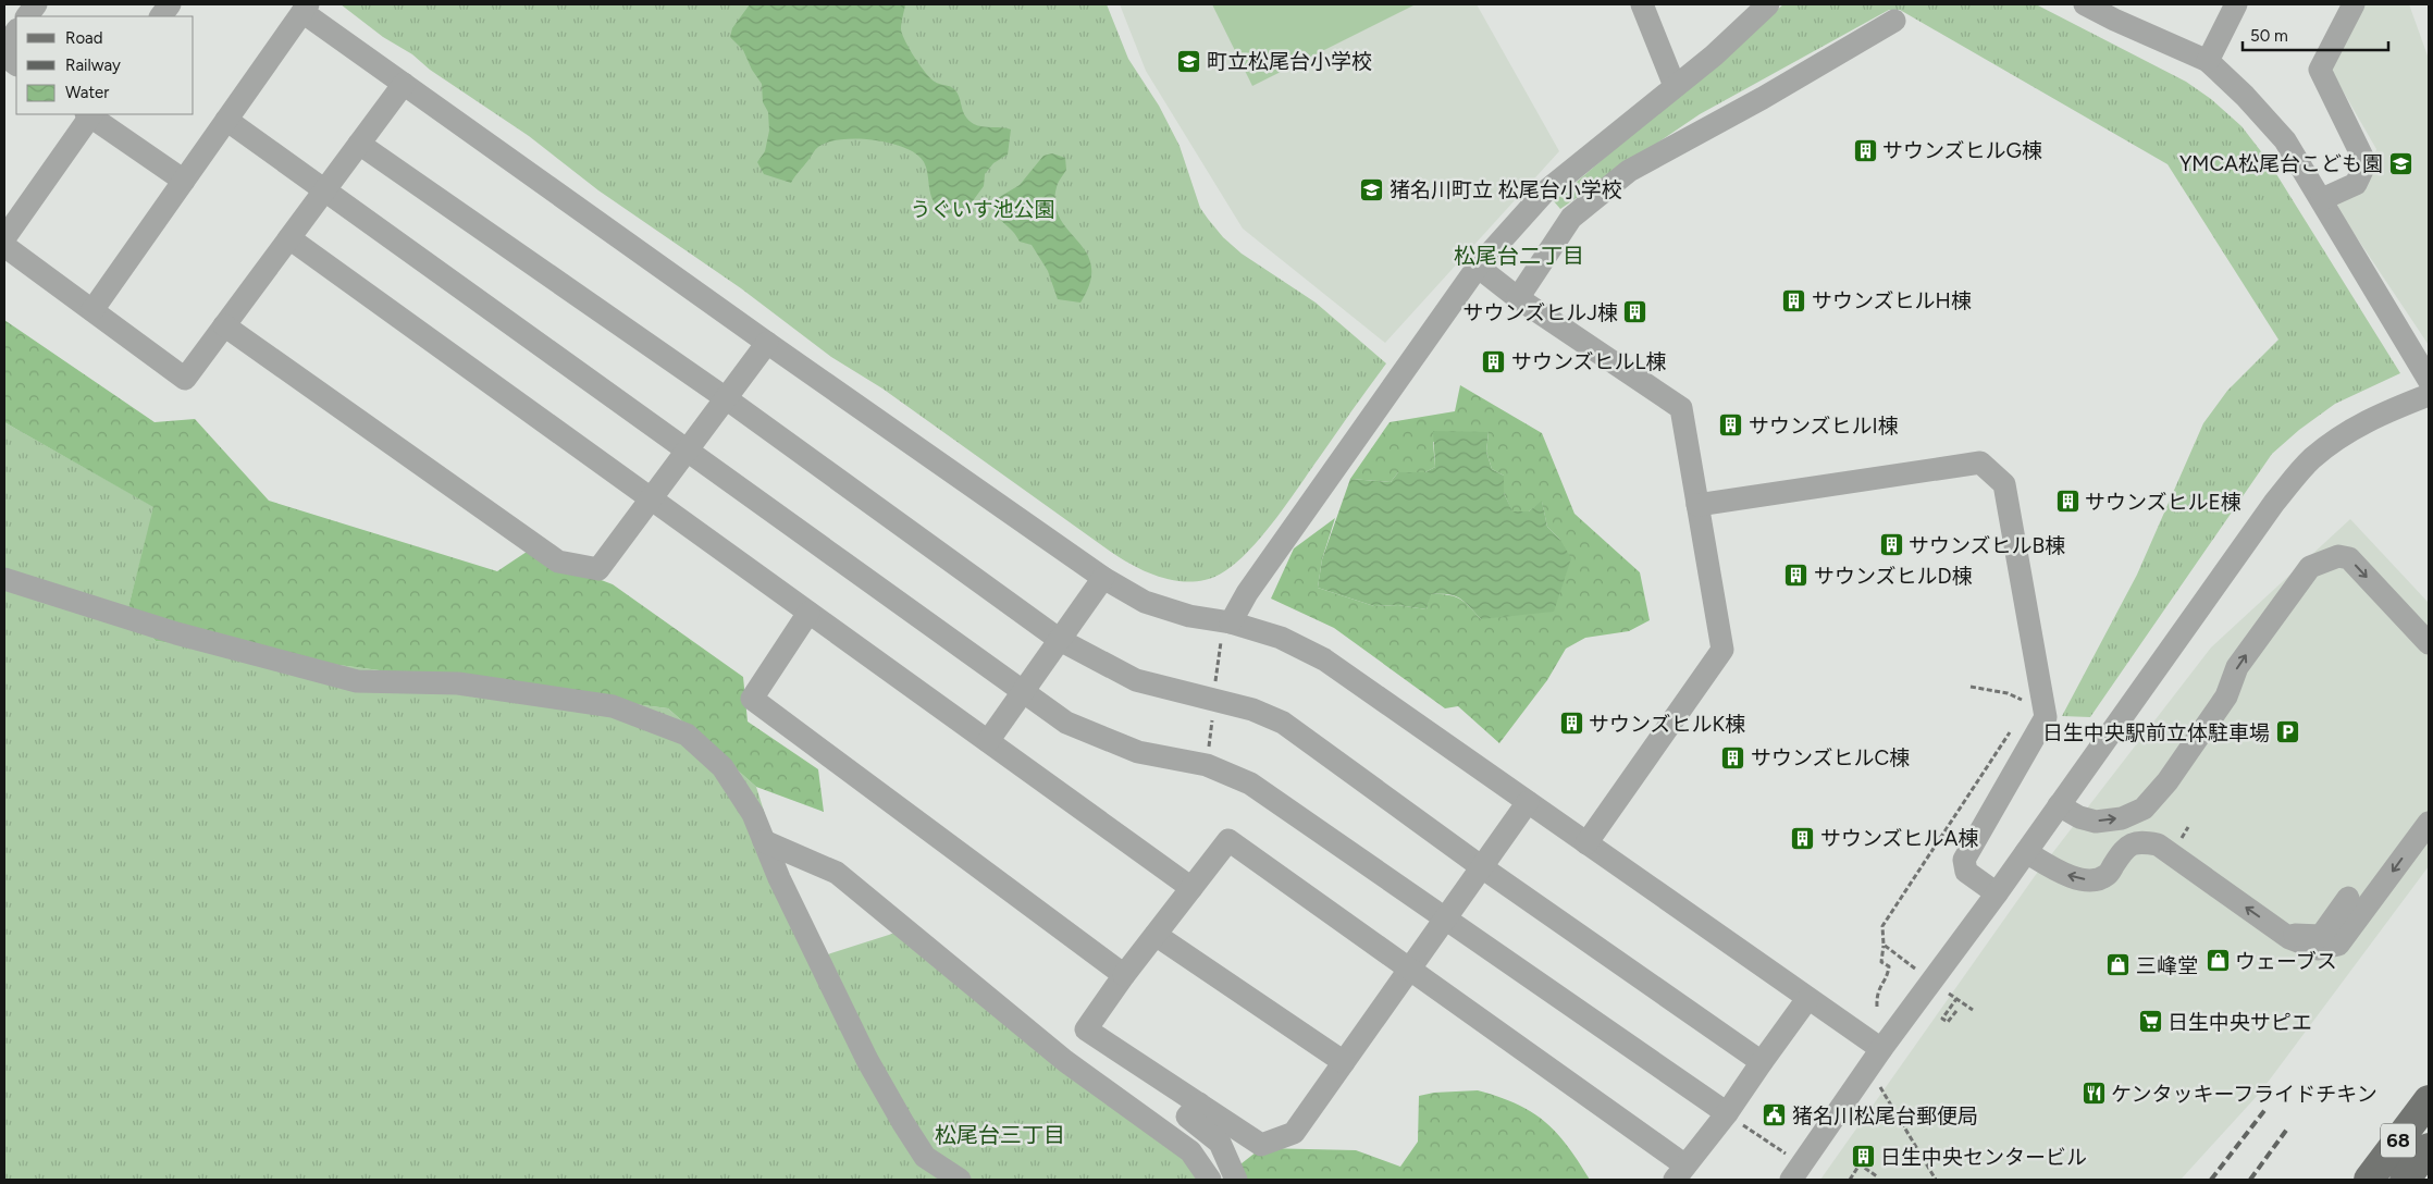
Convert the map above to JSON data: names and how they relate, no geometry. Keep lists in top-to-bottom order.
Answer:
{
  "streets": {
    "main road": ["68"]
  },
  "districts": ["松尾台二丁目", "松尾台三丁目"],
  "parks": ["うぐいす池公園"],
  "places": {
    "school or university": ["町立松尾台小学校", "YMCA松尾台こども園", "猪名川町立 松尾台小学校"],
    "building": [
      "サウンズヒルG棟",
      "サウンズヒルH棟",
      "サウンズヒルJ棟",
      "サウンズヒルL棟",
      "サウンズヒルI棟",
      "サウンズヒルE棟",
      "サウンズヒルB棟",
      "サウンズヒルD棟",
      "サウンズヒルK棟",
      "サウンズヒルC棟",
      "サウンズヒルA棟",
      "日生中央センタービル"
    ],
    "parking": ["日生中央駅前立体駐車場"],
    "shop": ["ウェーブス", "三峰堂"],
    "supermarket": ["日生中央サピエ"],
    "restaurant": ["ケンタッキーフライドチキン"],
    "public building": ["猪名川松尾台郵便局"]
  },
  "legend": ["Road", "Railway", "Water"],
  "scale_bar": "50 m"
}
